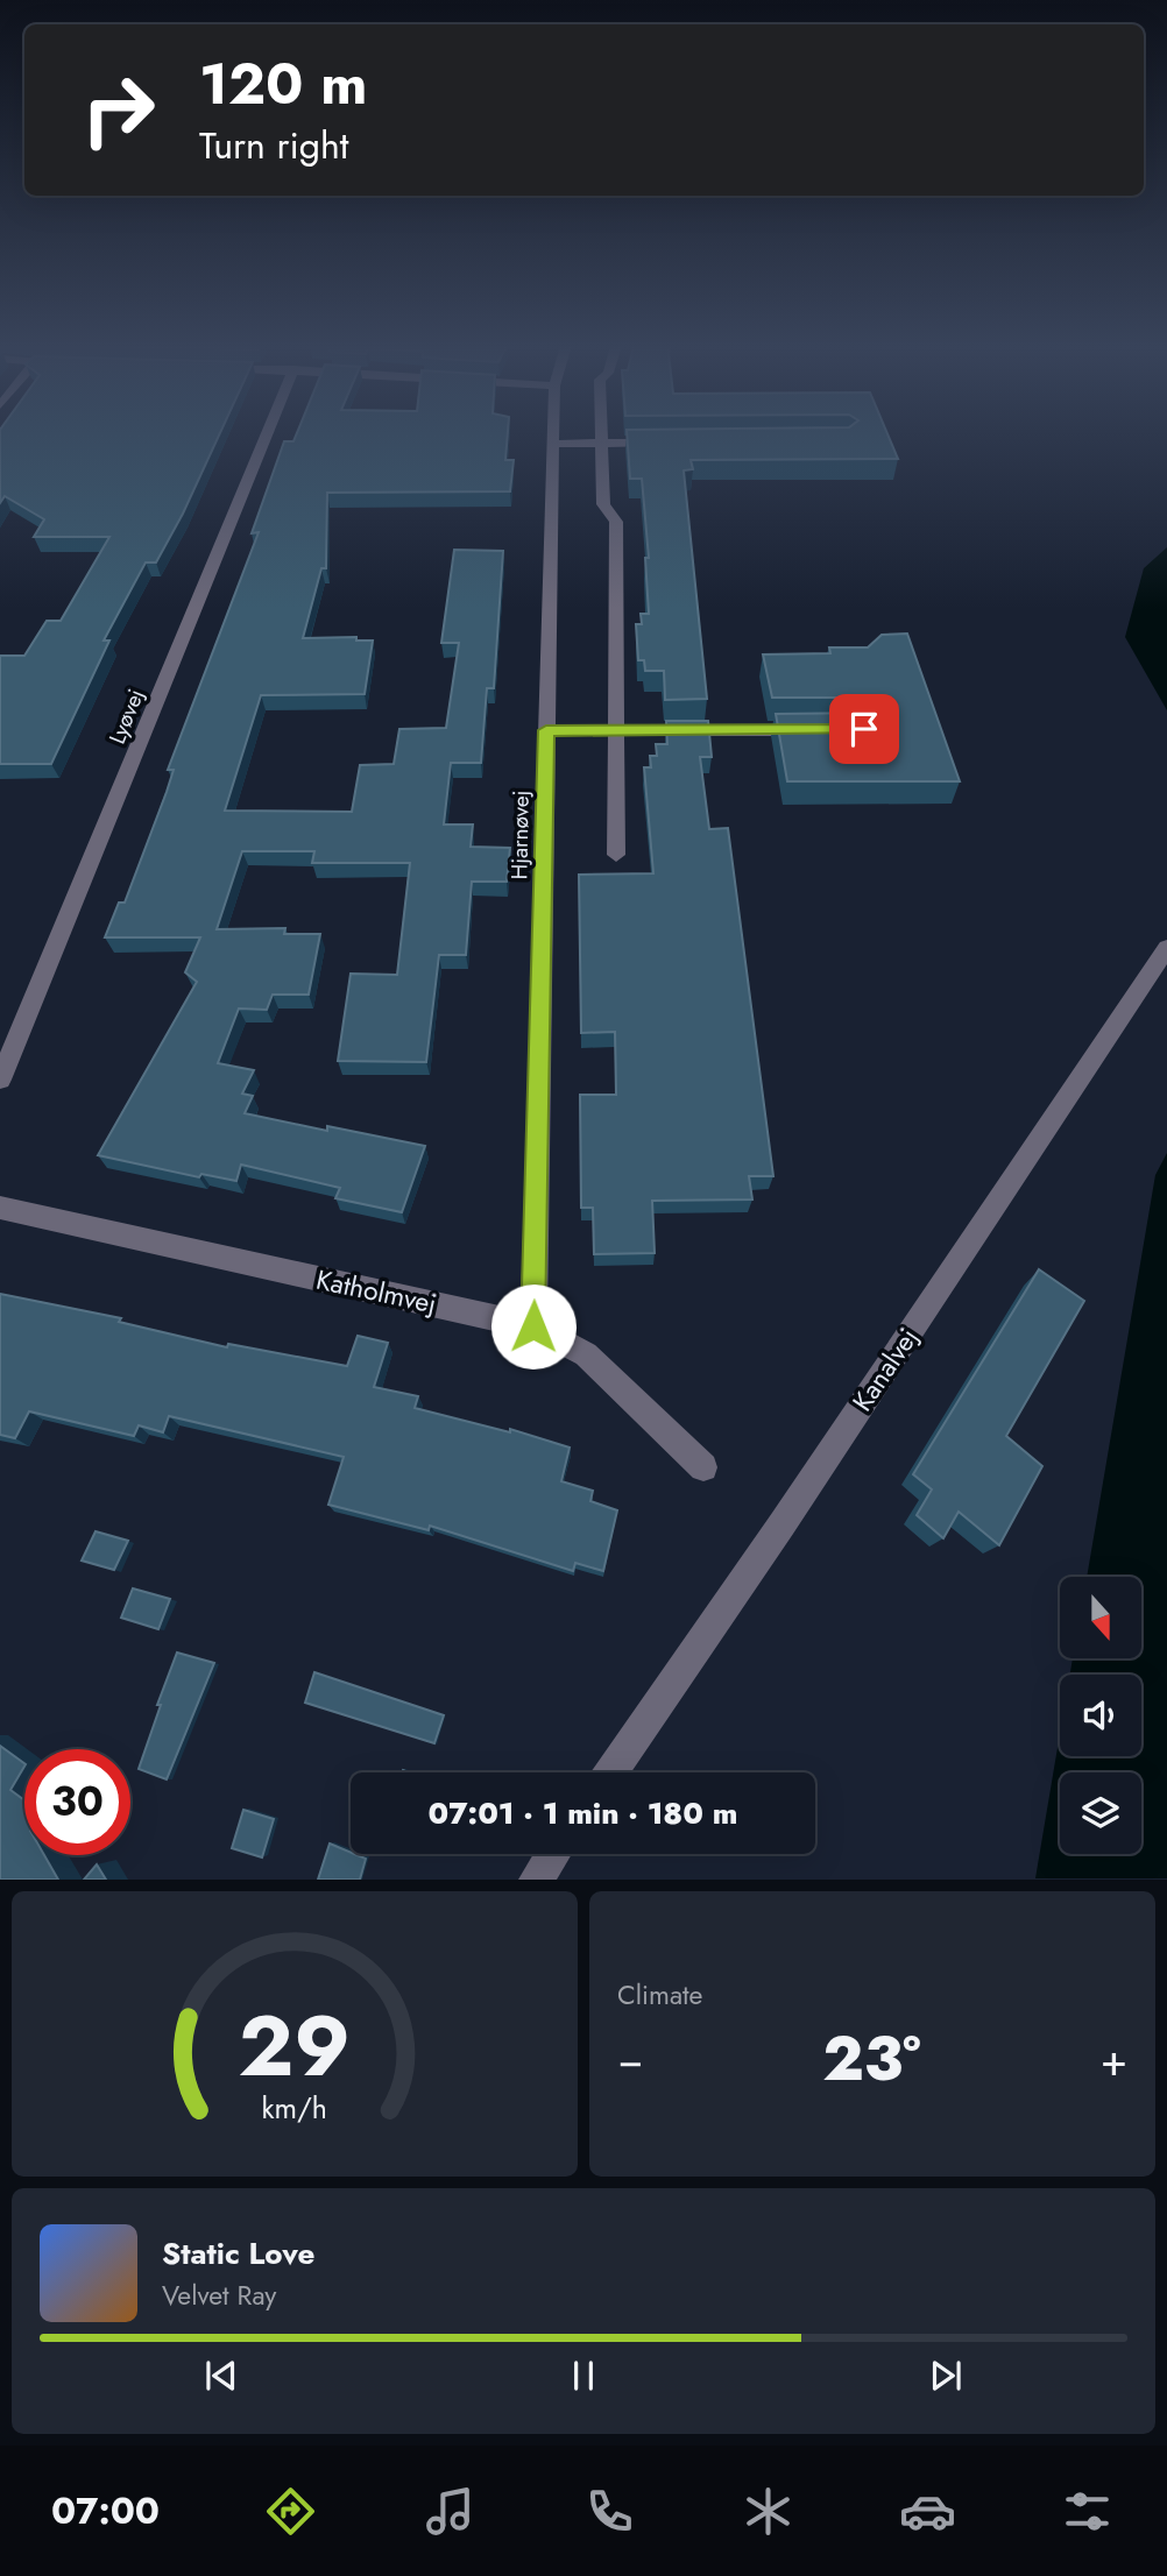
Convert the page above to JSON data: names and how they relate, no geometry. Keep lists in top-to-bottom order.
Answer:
{
  "streets": {
    "street": [
      "Lyøvej",
      "Hjarnøvej",
      "Katholmvej",
      "Kanalvej"
    ]
  },
  "crossings": [
    ["Hjarnøvej", "Katholmvej"]
  ],
  "north": "bottom",
  "page": {
    "turn": ["120 m", "Turn right"],
    "limit": "30",
    "trip": "07:01 · 1 min · 180 m",
    "tile": "Climate",
    "heat": ["−", "23°", "+"],
    "song": ["Static Love", "Velvet Ray"],
    "tabs": "07:00",
    "gauge": ["29", "km/h"]
  }
}
